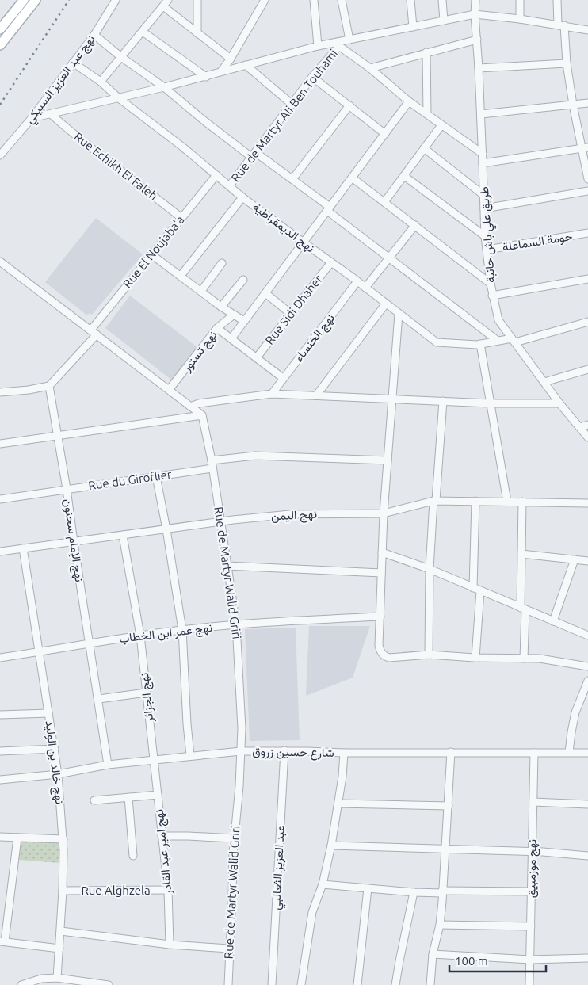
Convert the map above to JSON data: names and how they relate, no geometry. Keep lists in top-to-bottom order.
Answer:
{
  "streets": {
    "street": [
      "نهج عبد العزيز السبيكي",
      "Rue de Martyr Ali Ben Touhami",
      "Rue Echikh El Faleh",
      "نهج الديمقراطية",
      "طريق علي باش حانبة",
      "حومة السماعلة",
      "Rue El Noujaba'a",
      "Rue Sidi Dhaher",
      "نهج الخنساء",
      "نهج تستور",
      "Rue du Giroflier",
      "نهج اليمن",
      "نهج الإمام سحنون",
      "Rue de Martyr Walid Griri",
      "نهج عمر ابن الخطاب",
      "نهج الجزائر",
      "شارع حسين زروق",
      "نهج خالد بن الوليد",
      "نهج امير عبد القادر",
      "عبد العزيز الثعالبي",
      "نهج موزمبيق",
      "Rue Alghzela"
    ]
  },
  "crossings": [
    ["نهج عبد العزيز السبيكي", "نهج الديمقراطية"],
    ["Rue de Martyr Ali Ben Touhami", "نهج الديمقراطية"],
    ["Rue Echikh El Faleh", "Rue El Noujaba'a"],
    ["نهج الديمقراطية", "طريق علي باش حانبة"],
    ["نهج الديمقراطية", "Rue El Noujaba'a"],
    ["نهج الديمقراطية", "Rue Sidi Dhaher"],
    ["نهج الديمقراطية", "نهج الخنساء"],
    ["طريق علي باش حانبة", "حومة السماعلة"],
    ["Rue du Giroflier", "نهج الإمام سحنون"],
    ["Rue du Giroflier", "Rue de Martyr Walid Griri"],
    ["نهج اليمن", "نهج الإمام سحنون"],
    ["نهج اليمن", "Rue de Martyr Walid Griri"],
    ["نهج اليمن", "نهج الجزائر"],
    ["نهج اليمن", "نهج خالد بن الوليد"],
    ["نهج الإمام سحنون", "نهج عمر ابن الخطاب"],
    ["نهج الإمام سحنون", "شارع حسين زروق"],
    ["Rue de Martyr Walid Griri", "نهج عمر ابن الخطاب"],
    ["Rue de Martyr Walid Griri", "شارع حسين زروق"],
    ["نهج عمر ابن الخطاب", "نهج الجزائر"],
    ["نهج عمر ابن الخطاب", "نهج خالد بن الوليد"],
    ["نهج الجزائر", "شارع حسين زروق"],
    ["نهج الجزائر", "نهج امير عبد القادر"],
    ["شارع حسين زروق", "نهج خالد بن الوليد"],
    ["شارع حسين زروق", "نهج امير عبد القادر"],
    ["شارع حسين زروق", "عبد العزيز الثعالبي"],
    ["شارع حسين زروق", "نهج موزمبيق"],
    ["نهج خالد بن الوليد", "Rue Alghzela"],
    ["نهج امير عبد القادر", "Rue Alghzela"]
  ],
  "scale_bar": "100 m"
}
